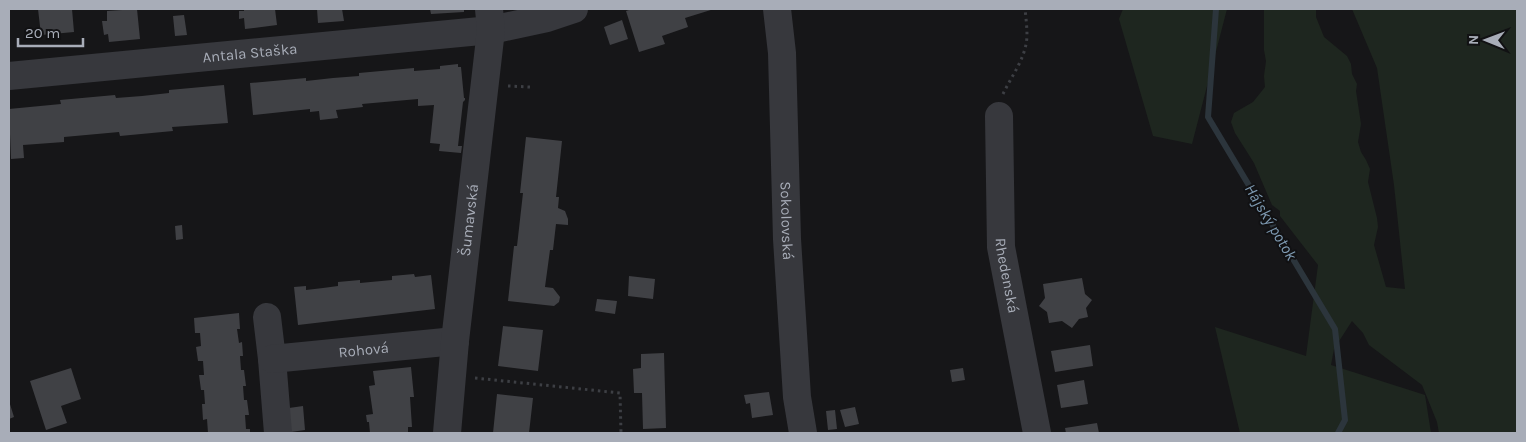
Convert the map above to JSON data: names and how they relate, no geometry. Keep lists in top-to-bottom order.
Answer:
{
  "streets": {
    "street": [
      "Antala Staška",
      "Šumavská",
      "Sokolovská",
      "Rhedenská",
      "Rohová"
    ]
  },
  "crossings": [
    ["Antala Staška", "Šumavská"],
    ["Šumavská", "Rohová"]
  ],
  "water": ["Hájský potok"],
  "scale_bar": "20 m",
  "north": "left"
}
